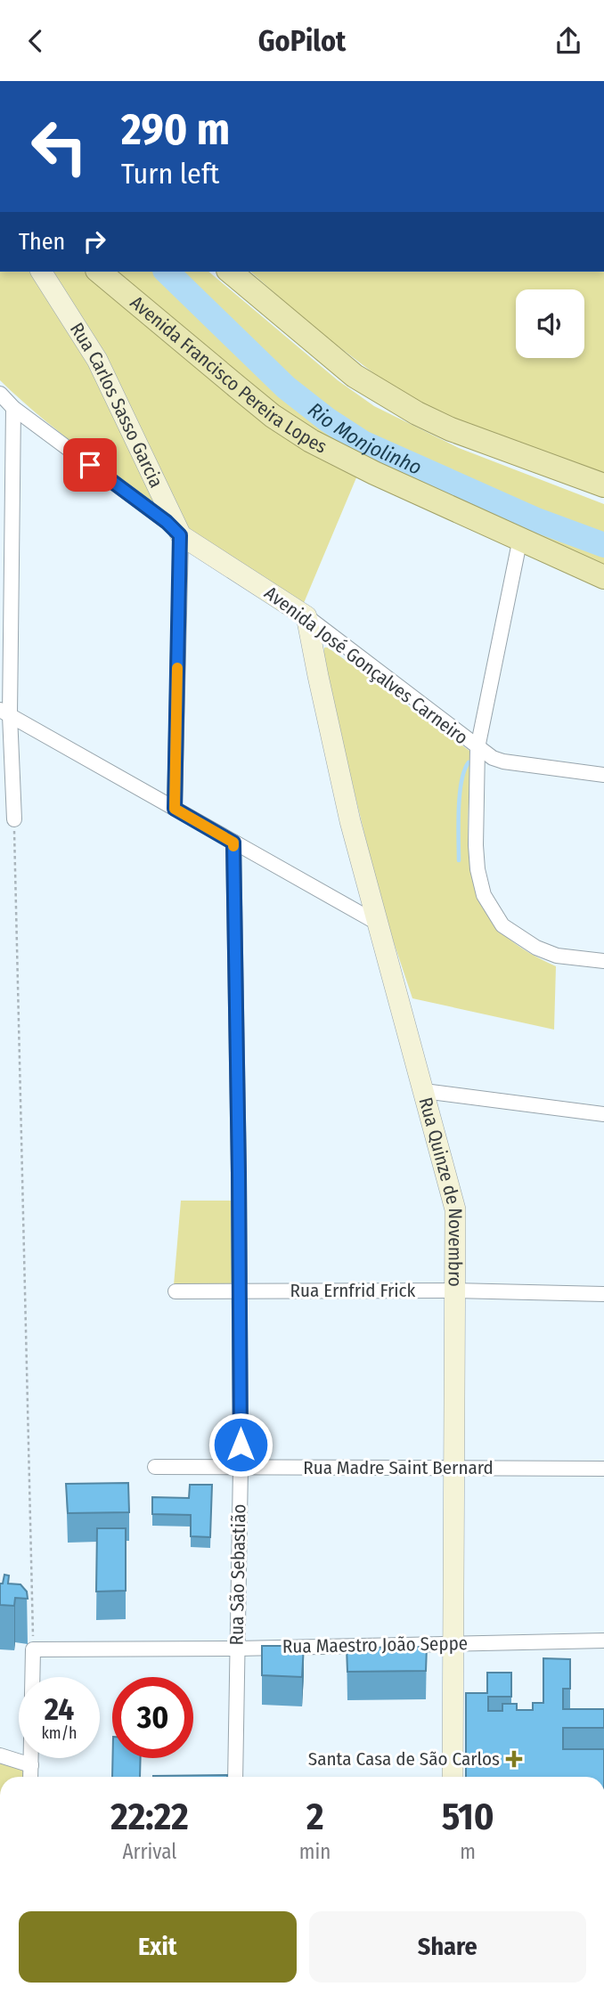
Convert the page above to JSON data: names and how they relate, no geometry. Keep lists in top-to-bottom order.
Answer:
{
  "streets": {
    "main road": [
      "Avenida Francisco Pereira Lopes",
      "Rua Carlos Sasso Garcia",
      "Avenida José Gonçalves Carneiro",
      "Rua Quinze de Novembro"
    ],
    "street": [
      "Rua Ernfrid Frick",
      "Rua Madre Saint Bernard",
      "Rua São Sebastião",
      "Rua Maestro João Seppe"
    ]
  },
  "crossings": [
    ["Rua Carlos Sasso Garcia", "Avenida José Gonçalves Carneiro"],
    ["Avenida José Gonçalves Carneiro", "Rua Quinze de Novembro"],
    ["Rua Quinze de Novembro", "Rua Ernfrid Frick"],
    ["Rua Quinze de Novembro", "Rua Madre Saint Bernard"],
    ["Rua Quinze de Novembro", "Rua Maestro João Seppe"],
    ["Rua Ernfrid Frick", "Rua São Sebastião"],
    ["Rua Madre Saint Bernard", "Rua São Sebastião"],
    ["Rua São Sebastião", "Rua Maestro João Seppe"]
  ],
  "water": ["Rio Monjolinho"],
  "places": {
    "health": ["Santa Casa de São Carlos"]
  },
  "page": {
    "header": "GoPilot",
    "turn": ["290 m", "Turn left"],
    "then": "Then",
    "speed": "24 km/h",
    "limit": "30",
    "eta": [
      "22:22",
      "Arrival",
      "2",
      "min",
      "510",
      "m"
    ],
    "buttons": ["Exit", "Share"]
  }
}
